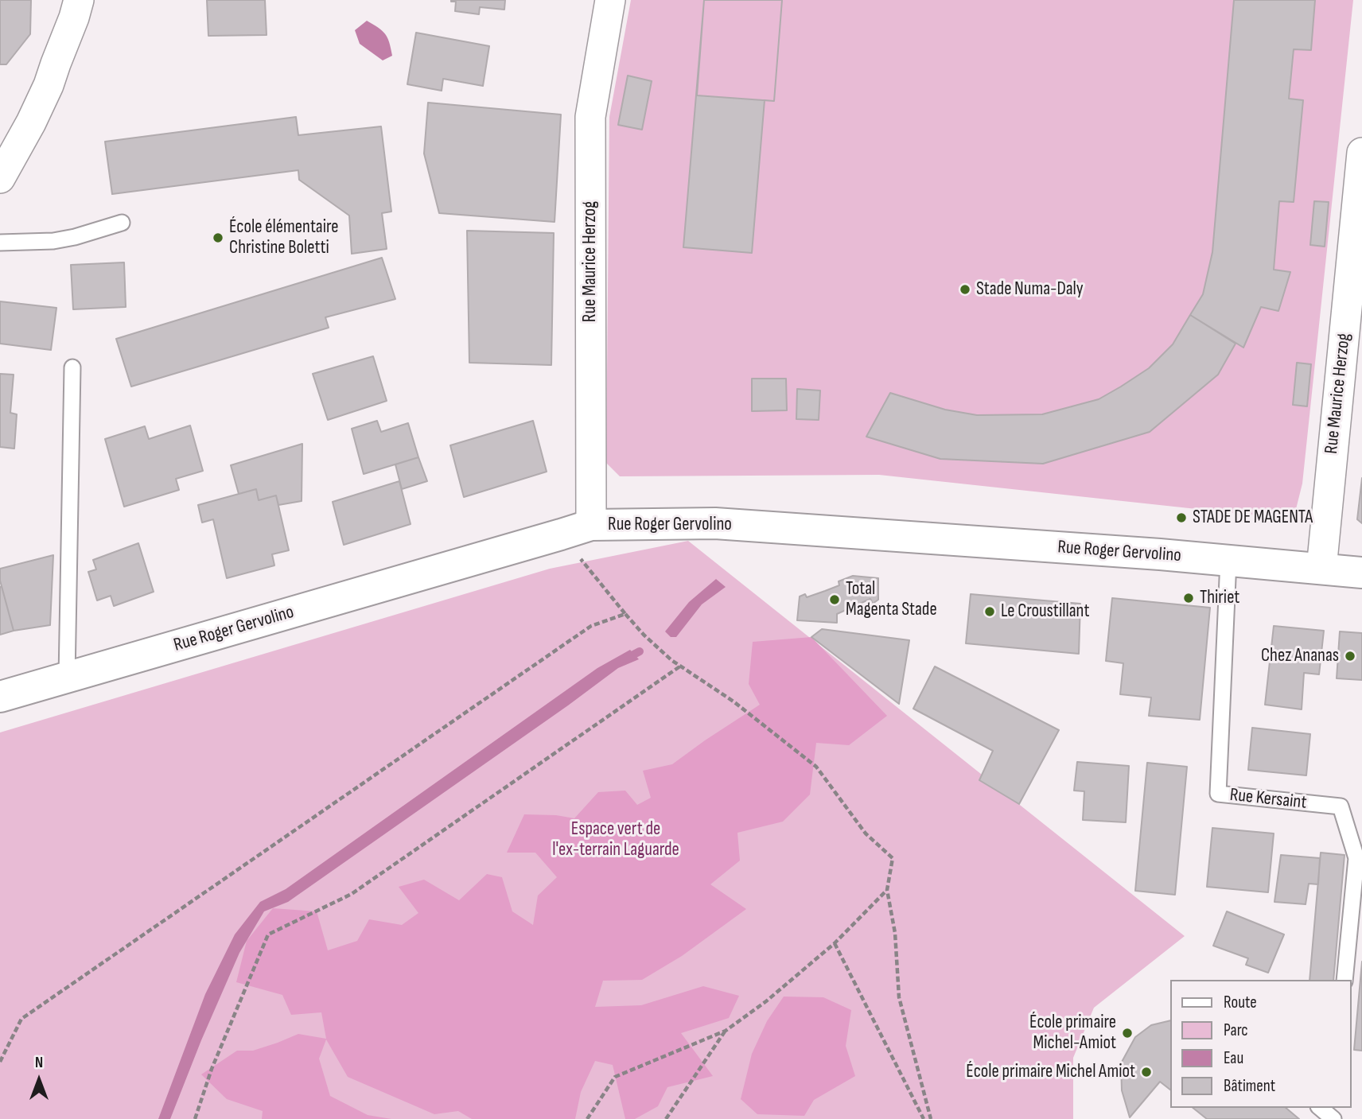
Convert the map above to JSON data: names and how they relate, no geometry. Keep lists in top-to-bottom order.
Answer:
{
  "streets": {
    "main road": ["Rue Roger Gervolino"],
    "street": ["Rue Maurice Herzog"],
    "lane": ["Rue Kersaint"]
  },
  "crossings": [
    ["Rue Maurice Herzog", "Rue Roger Gervolino"],
    ["Rue Roger Gervolino", "Rue Kersaint"]
  ],
  "parks": ["Espace vert de l'ex-terrain Laguarde"],
  "places": [
    "École élémentaire Christine Boletti",
    "Stade Numa-Daly",
    "STADE DE MAGENTA",
    "Thiriet",
    "Total Magenta Stade",
    "Le Croustillant",
    "Chez Ananas",
    "École primaire Michel-Amiot",
    "École primaire Michel Amiot"
  ],
  "legend": [
    "Route",
    "Parc",
    "Eau",
    "Bâtiment"
  ],
  "north": "top"
}
